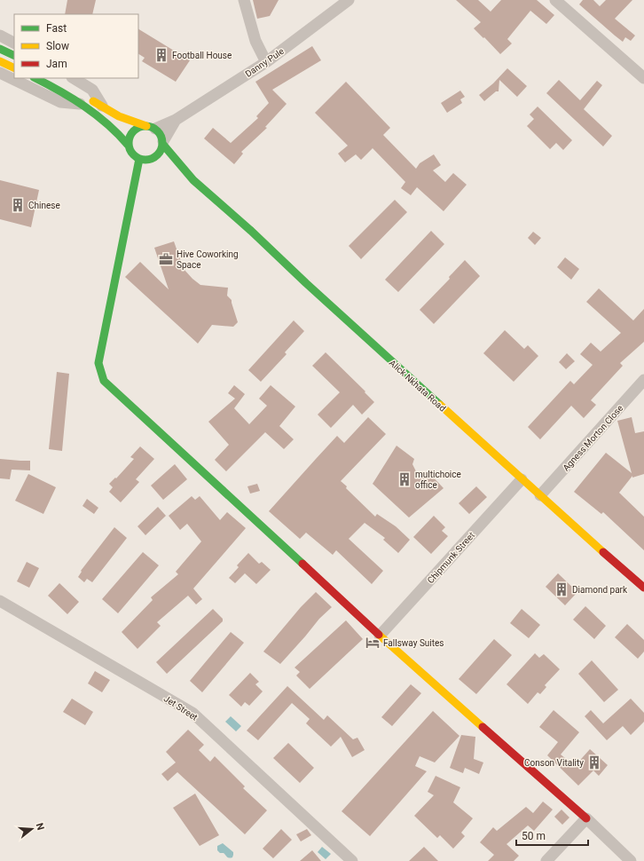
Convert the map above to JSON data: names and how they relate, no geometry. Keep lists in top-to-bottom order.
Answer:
{
  "streets": {
    "main road": ["Alick Nkhata Road"],
    "street": [
      "Danny Pule",
      "Agness Morton Close",
      "Chipmunk Street",
      "Jet Street"
    ]
  },
  "crossings": [
    ["Danny Pule", "Alick Nkhata Road"],
    ["Alick Nkhata Road", "Agness Morton Close"],
    ["Alick Nkhata Road", "Chipmunk Street"]
  ],
  "places": {
    "building": [
      "Football House",
      "Chinese",
      "multichoice office",
      "Diamond park",
      "Conson Vitality"
    ],
    "office": ["Hive Coworking Space"],
    "hotel": ["Fallsway Suites"]
  },
  "legend": ["Fast", "Slow", "Jam"],
  "scale_bar": "50 m",
  "north": "right"
}
